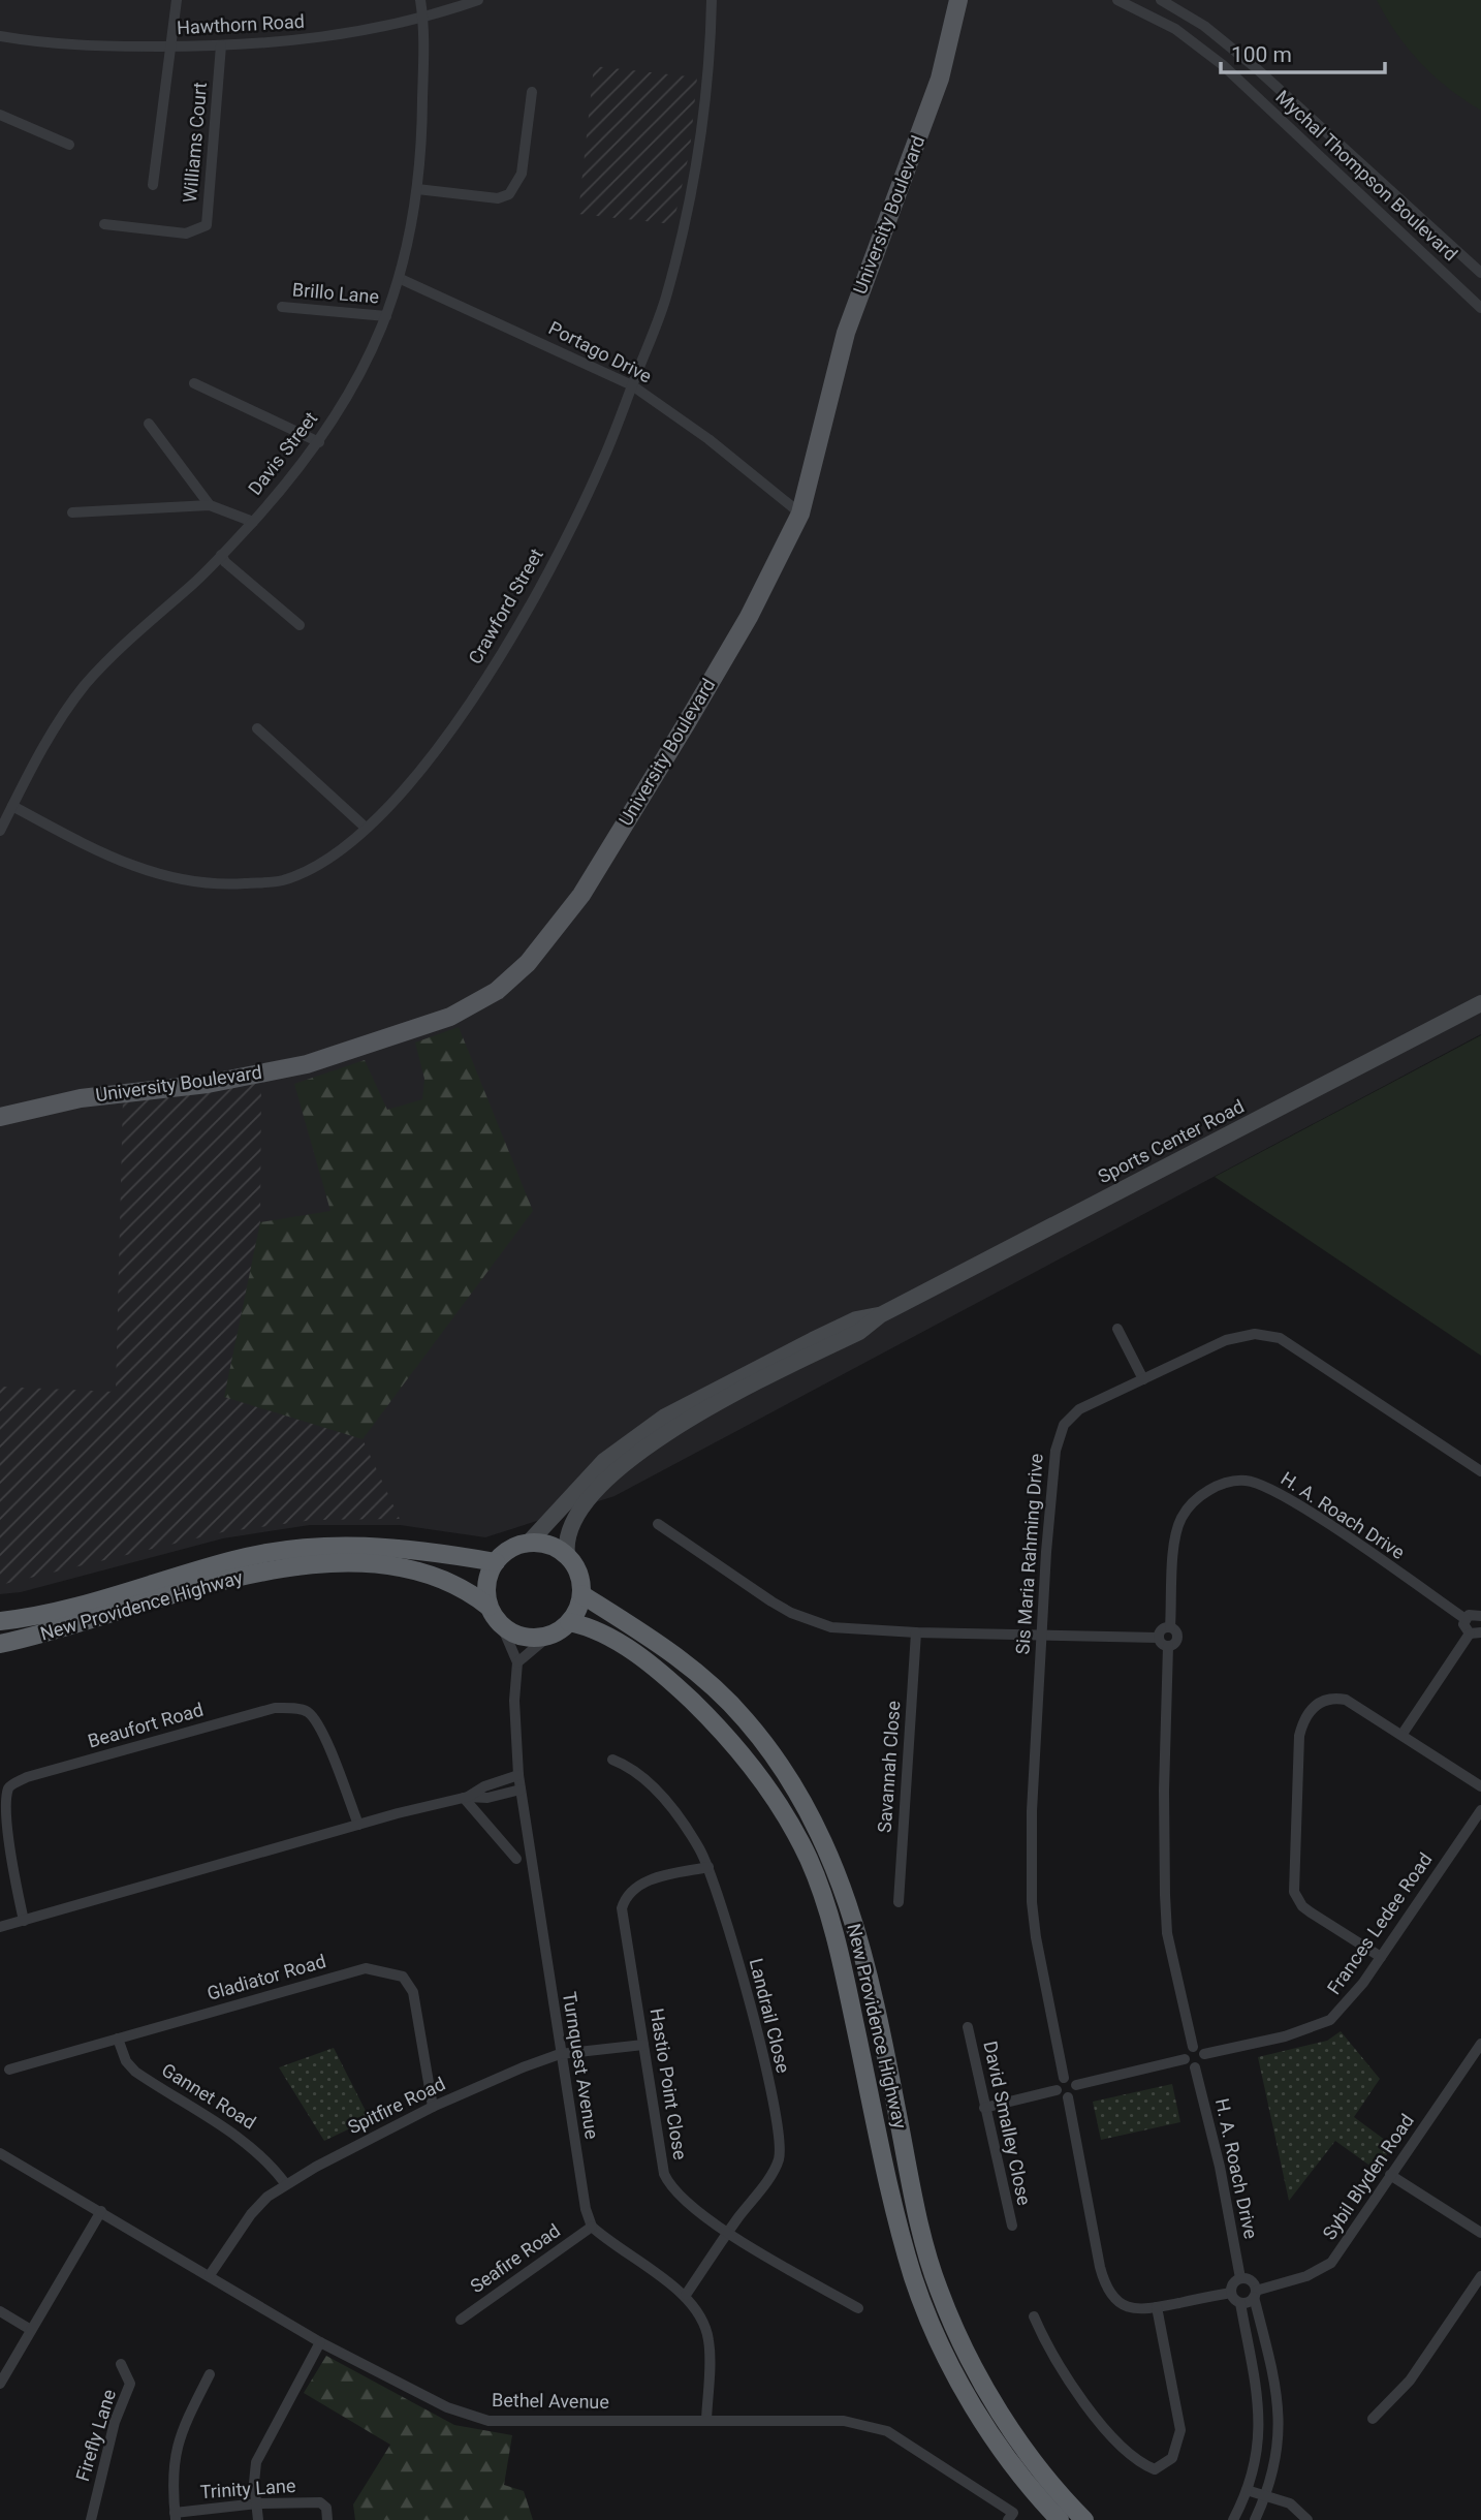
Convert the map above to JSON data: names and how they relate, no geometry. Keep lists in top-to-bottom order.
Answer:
{
  "streets": {
    "highway": ["New Providence Highway"],
    "main road": ["University Boulevard", "Sports Center Road"],
    "street": [
      "Hawthorn Road",
      "Williams Court",
      "Mychal Thompson Boulevard",
      "Brillo Lane",
      "Portago Drive",
      "Davis Street",
      "Crawford Street",
      "H. A. Roach Drive",
      "Sis Maria Rahming Drive",
      "Beaufort Road",
      "Savannah Close",
      "Frances Ledee Road",
      "Gladiator Road",
      "Landrail Close",
      "Turnquest Avenue",
      "Hastio Point Close",
      "Gannet Road",
      "Spitfire Road",
      "David Smalley Close",
      "Sybil Blyden Road",
      "Seafire Road",
      "Bethel Avenue",
      "Firefly Lane",
      "Trinity Lane"
    ]
  },
  "crossings": [
    ["Hawthorn Road", "Williams Court"],
    ["Hawthorn Road", "Davis Street"],
    ["University Boulevard", "Portago Drive"],
    ["Brillo Lane", "Davis Street"],
    ["Portago Drive", "Davis Street"],
    ["Portago Drive", "Crawford Street"],
    ["Davis Street", "Crawford Street"],
    ["Sports Center Road", "New Providence Highway"],
    ["H. A. Roach Drive", "Frances Ledee Road"],
    ["H. A. Roach Drive", "Sybil Blyden Road"],
    ["Gladiator Road", "Gannet Road"],
    ["Gladiator Road", "Spitfire Road"],
    ["Landrail Close", "Hastio Point Close"],
    ["Turnquest Avenue", "Spitfire Road"],
    ["Turnquest Avenue", "Seafire Road"],
    ["Hastio Point Close", "Spitfire Road"],
    ["Gannet Road", "Spitfire Road"],
    ["Spitfire Road", "Bethel Avenue"]
  ],
  "scale_bar": "100 m"
}
